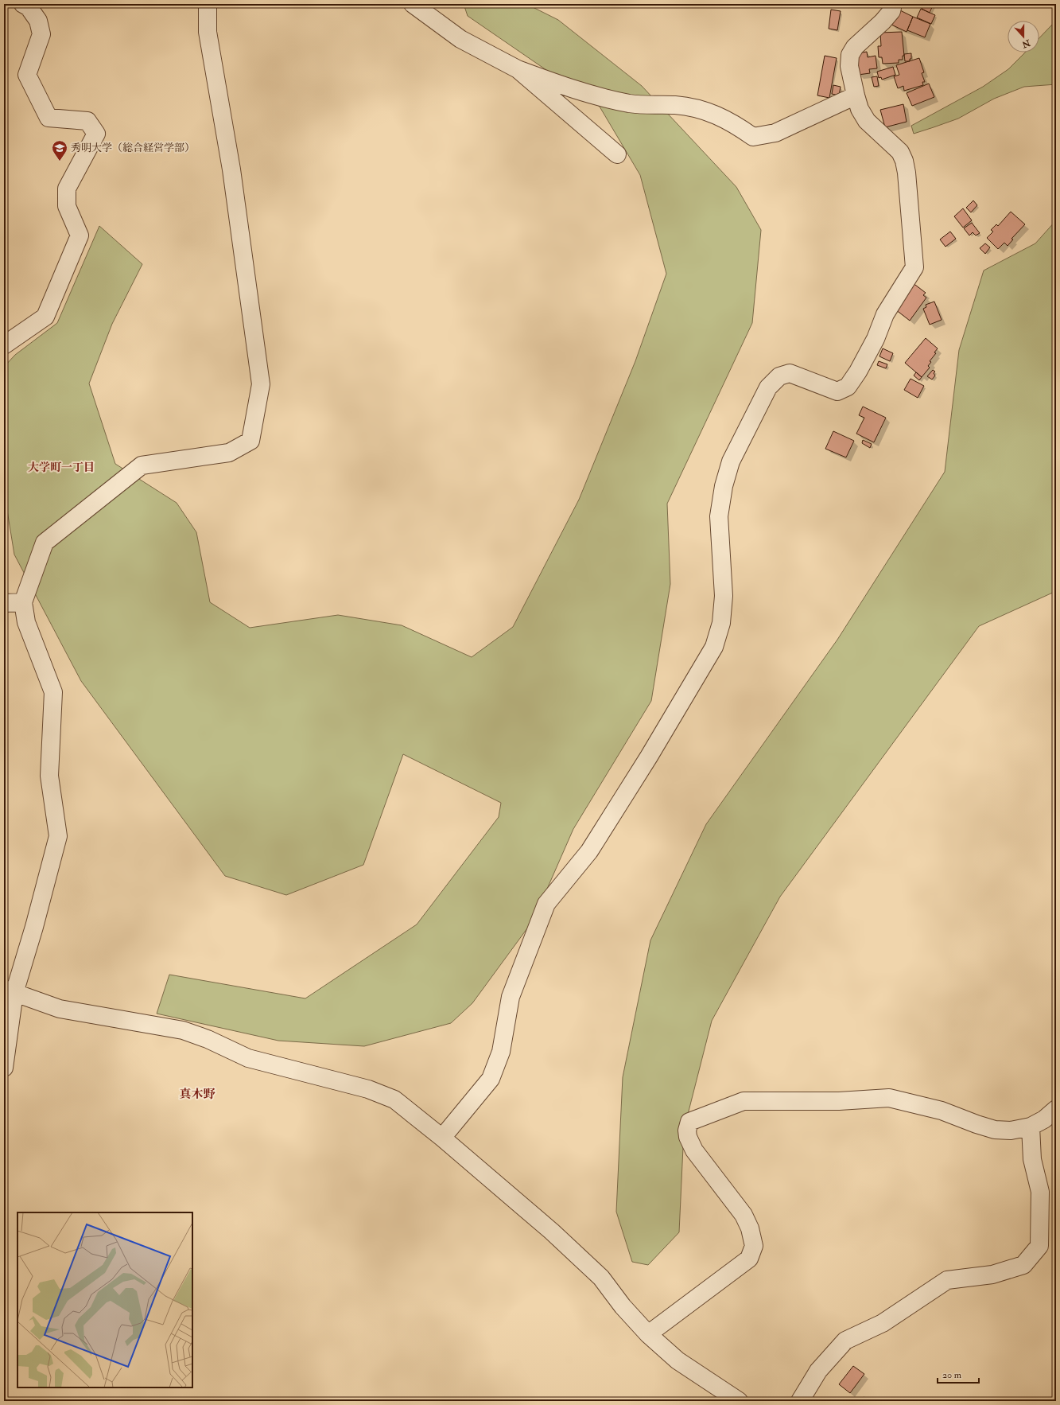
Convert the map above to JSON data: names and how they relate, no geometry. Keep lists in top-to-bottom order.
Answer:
{
  "districts": ["大学町一丁目", "真木野"],
  "places": {
    "school or university": ["秀明大学（総合経営学部）"]
  },
  "scale_bar": "20 m",
  "north": "bottom"
}
